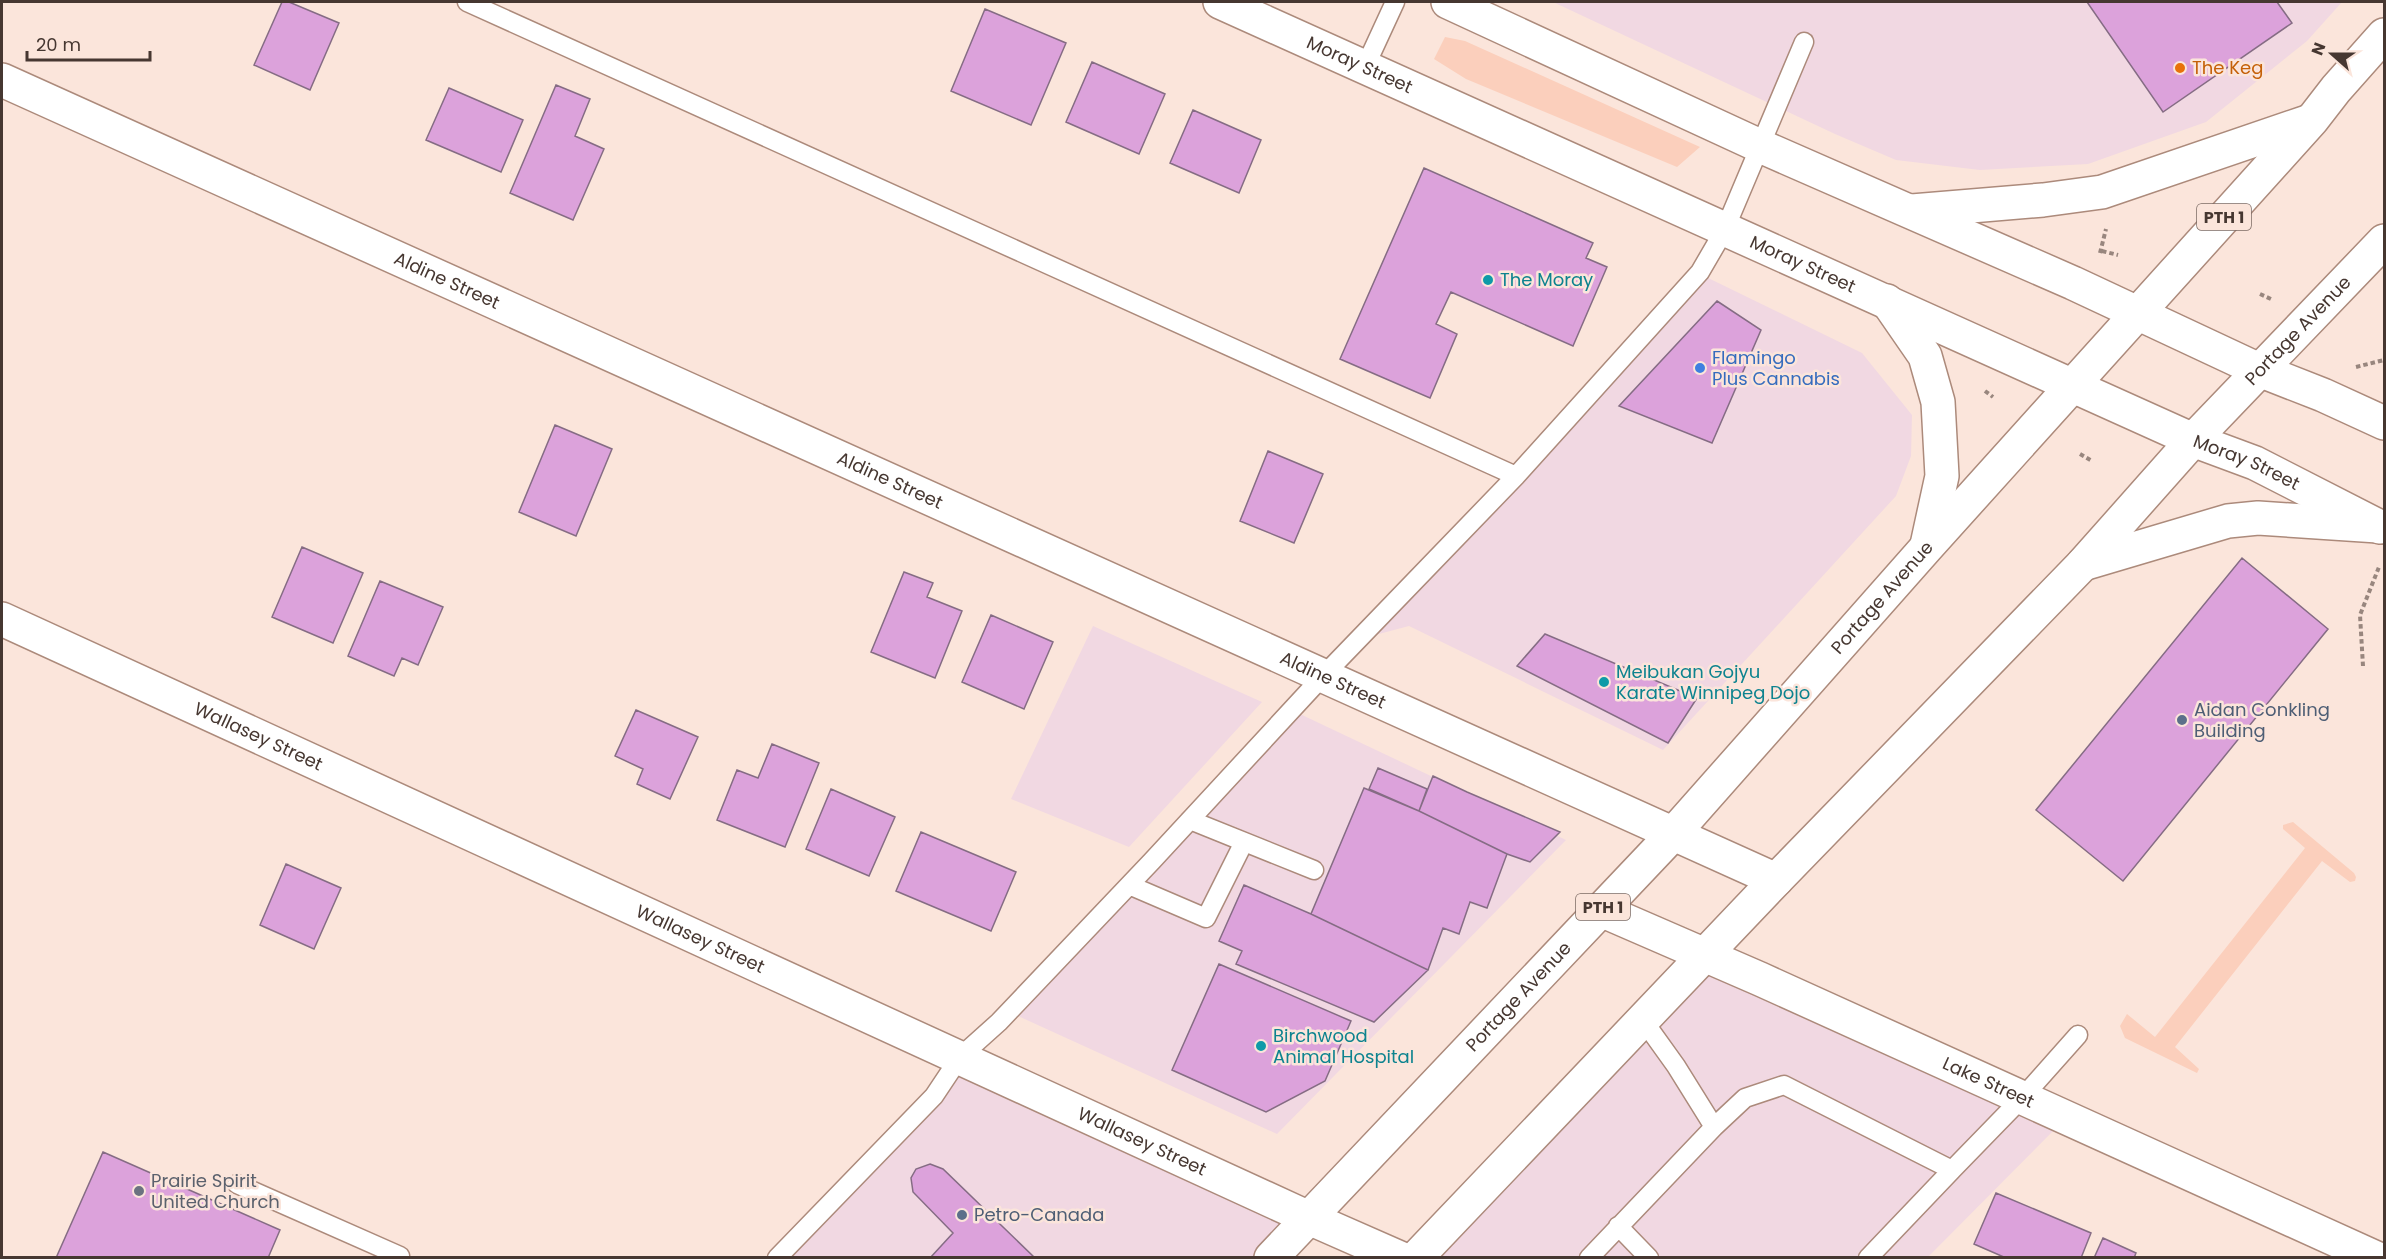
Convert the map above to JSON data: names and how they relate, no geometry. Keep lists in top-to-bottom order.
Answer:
{
  "streets": {
    "main road": [
      "Moray Street",
      "PTH 1",
      "Aldine Street",
      "Portage Avenue",
      "Wallasey Street",
      "Lake Street"
    ]
  },
  "crossings": [
    ["Moray Street", "Portage Avenue"],
    ["Aldine Street", "Portage Avenue"],
    ["Portage Avenue", "Wallasey Street"],
    ["Portage Avenue", "Lake Street"]
  ],
  "places": [
    "The Keg",
    "The Moray",
    "Flamingo Plus Cannabis",
    "Meibukan Gojyu Karate Winnipeg Dojo",
    "Aidan Conkling Building",
    "Birchwood Animal Hospital",
    "Prairie Spirit United Church",
    "Petro-Canada"
  ],
  "scale_bar": "20 m",
  "north": "left"
}
